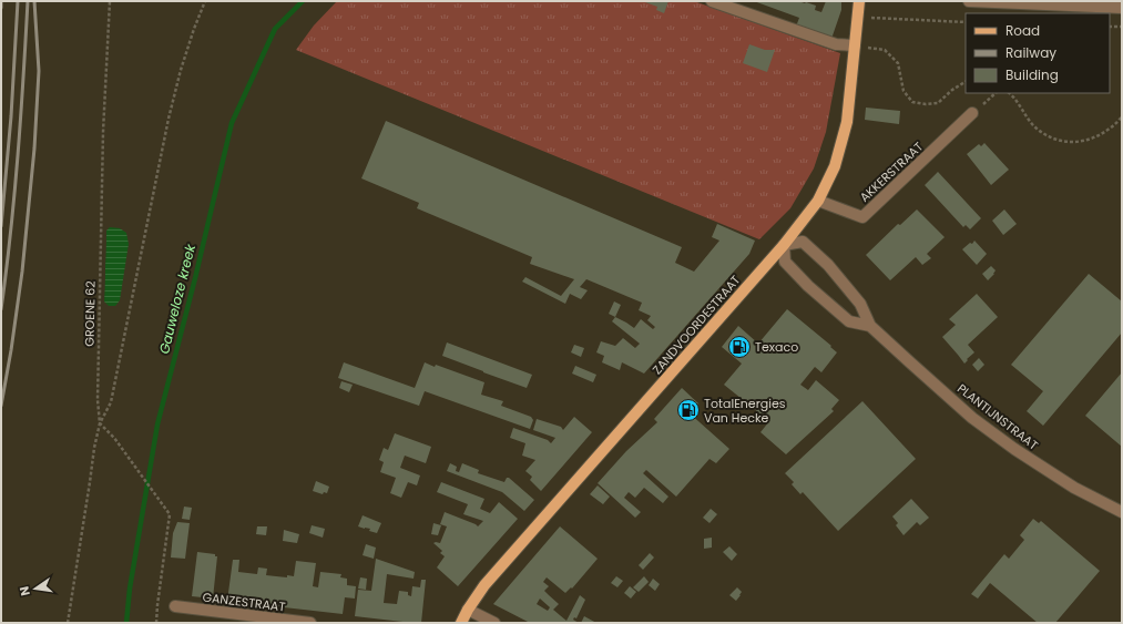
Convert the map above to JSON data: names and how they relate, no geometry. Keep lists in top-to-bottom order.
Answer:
{
  "streets": {
    "main road": ["ZANDVOORDESTRAAT"],
    "street": ["AKKERSTRAAT", "PLANTIJNSTRAAT", "GANZESTRAAT"],
    "path": ["GROENE 62"]
  },
  "crossings": [
    ["AKKERSTRAAT", "ZANDVOORDESTRAAT"],
    ["ZANDVOORDESTRAAT", "PLANTIJNSTRAAT"]
  ],
  "water": ["Gauweloze kreek"],
  "places": {
    "fuel station": ["Texaco", "TotalEnergies Van Hecke"]
  },
  "legend": ["Road", "Railway", "Building"],
  "north": "left"
}
